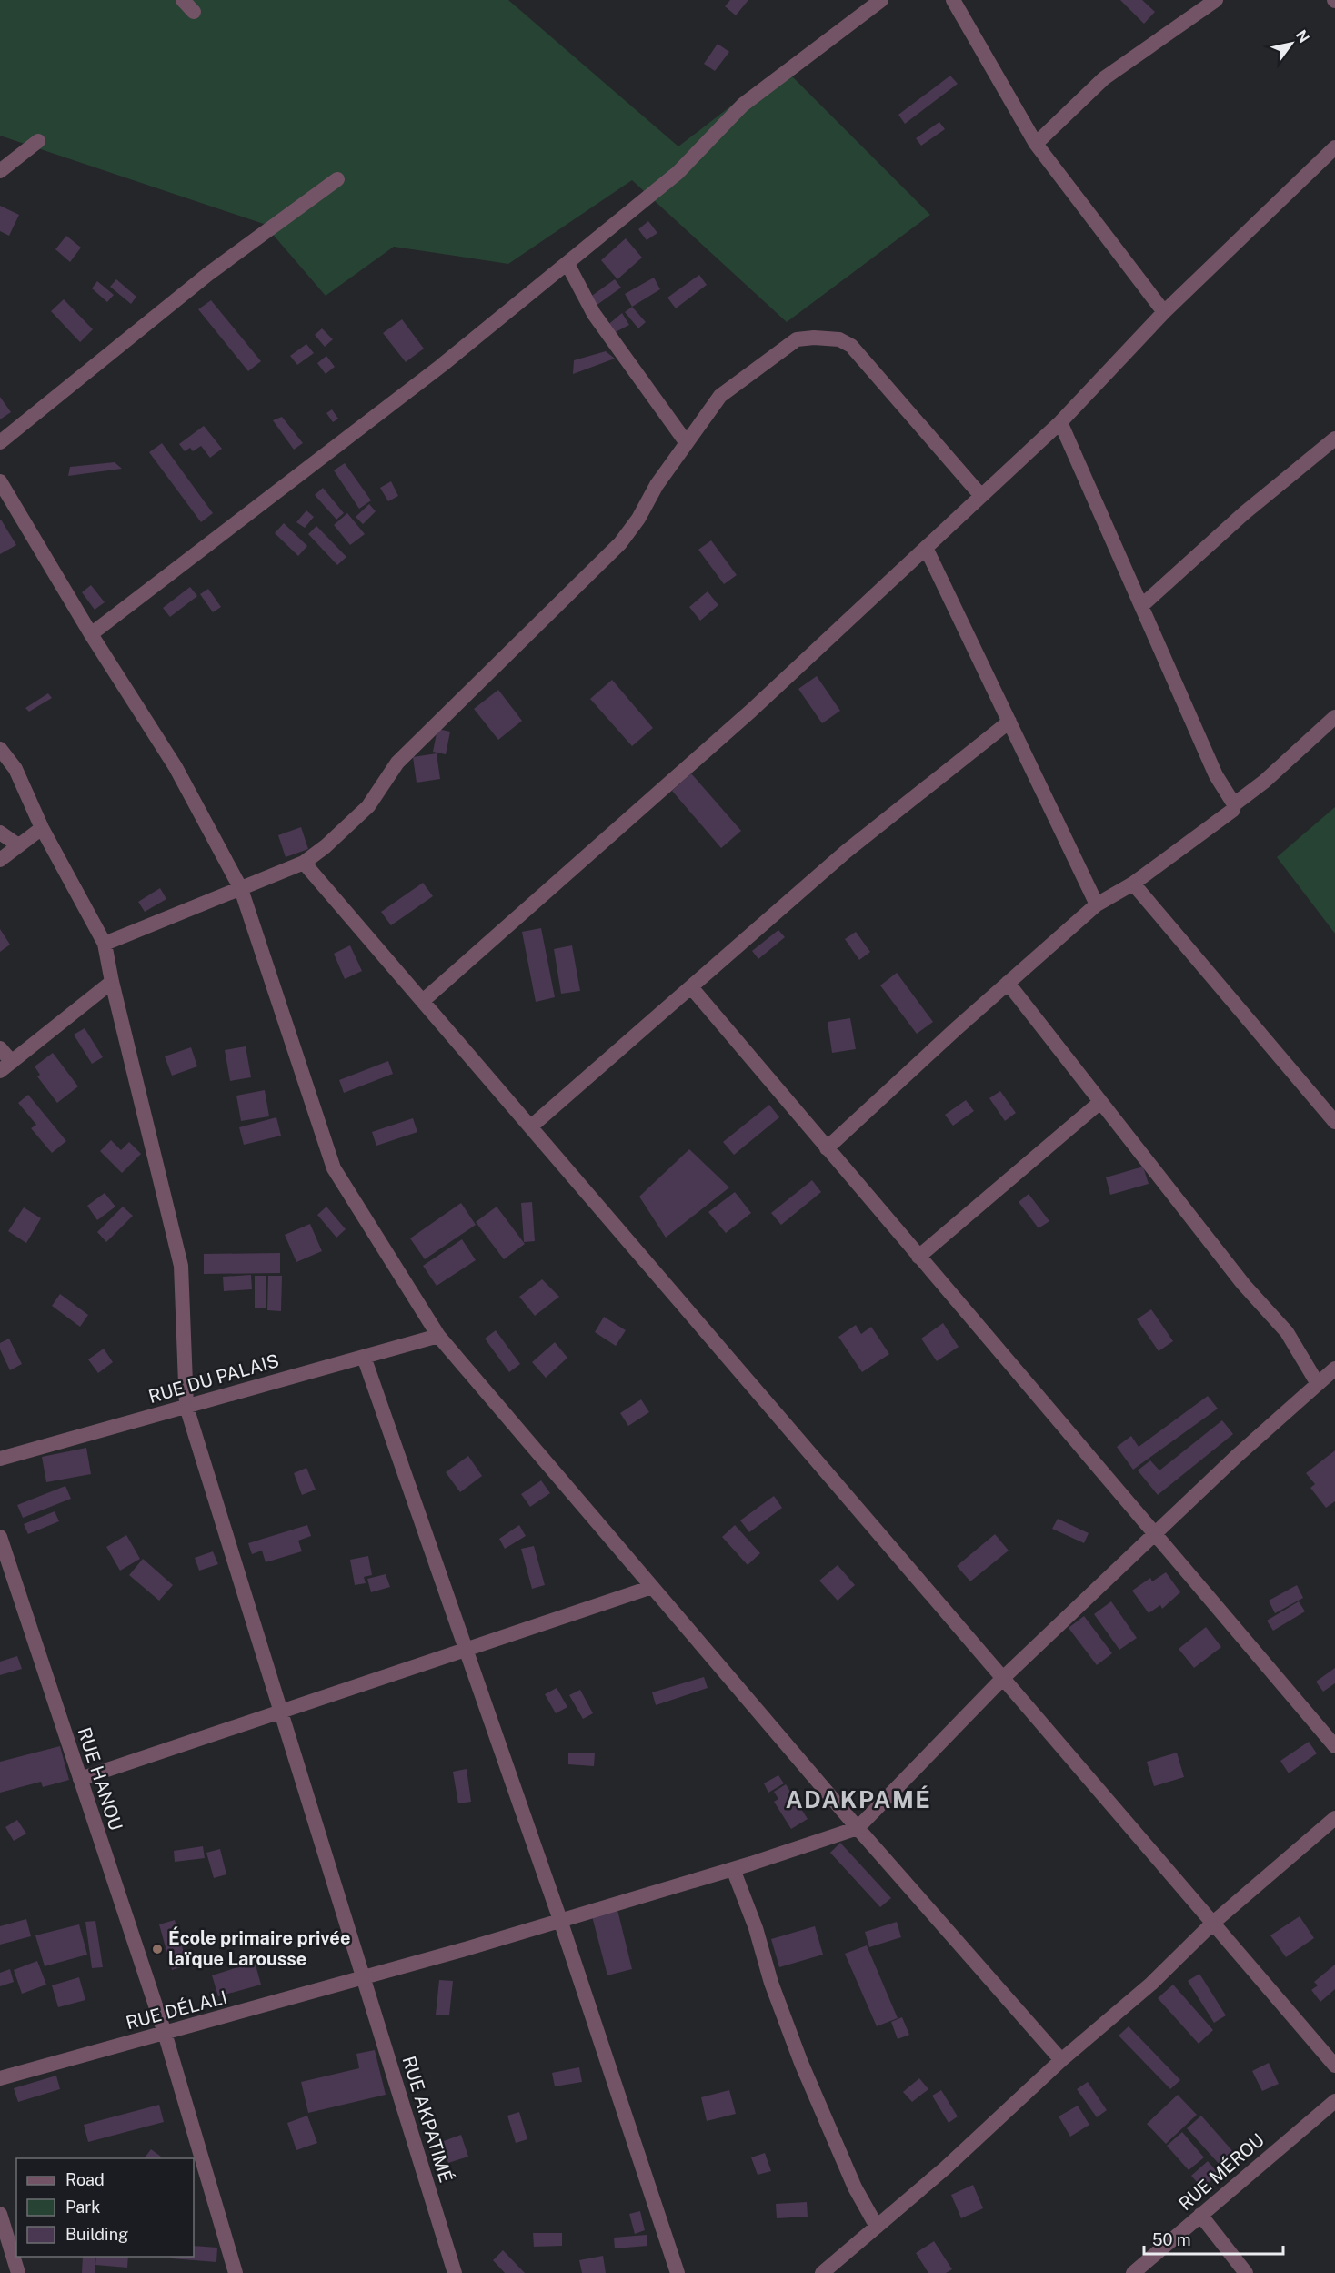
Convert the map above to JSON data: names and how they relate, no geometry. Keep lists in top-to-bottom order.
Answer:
{
  "streets": {
    "street": [
      "RUE DU PALAIS",
      "RUE HANOU",
      "RUE DÉLALI",
      "RUE AKPATIMÉ",
      "RUE MÉROU"
    ]
  },
  "crossings": [
    ["RUE DU PALAIS", "RUE AKPATIMÉ"],
    ["RUE HANOU", "RUE DÉLALI"],
    ["RUE DÉLALI", "RUE AKPATIMÉ"]
  ],
  "districts": ["ADAKPAMÉ"],
  "places": ["École primaire privée laïque Larousse"],
  "legend": ["Road", "Park", "Building"],
  "scale_bar": "50 m",
  "north": "top right"
}
